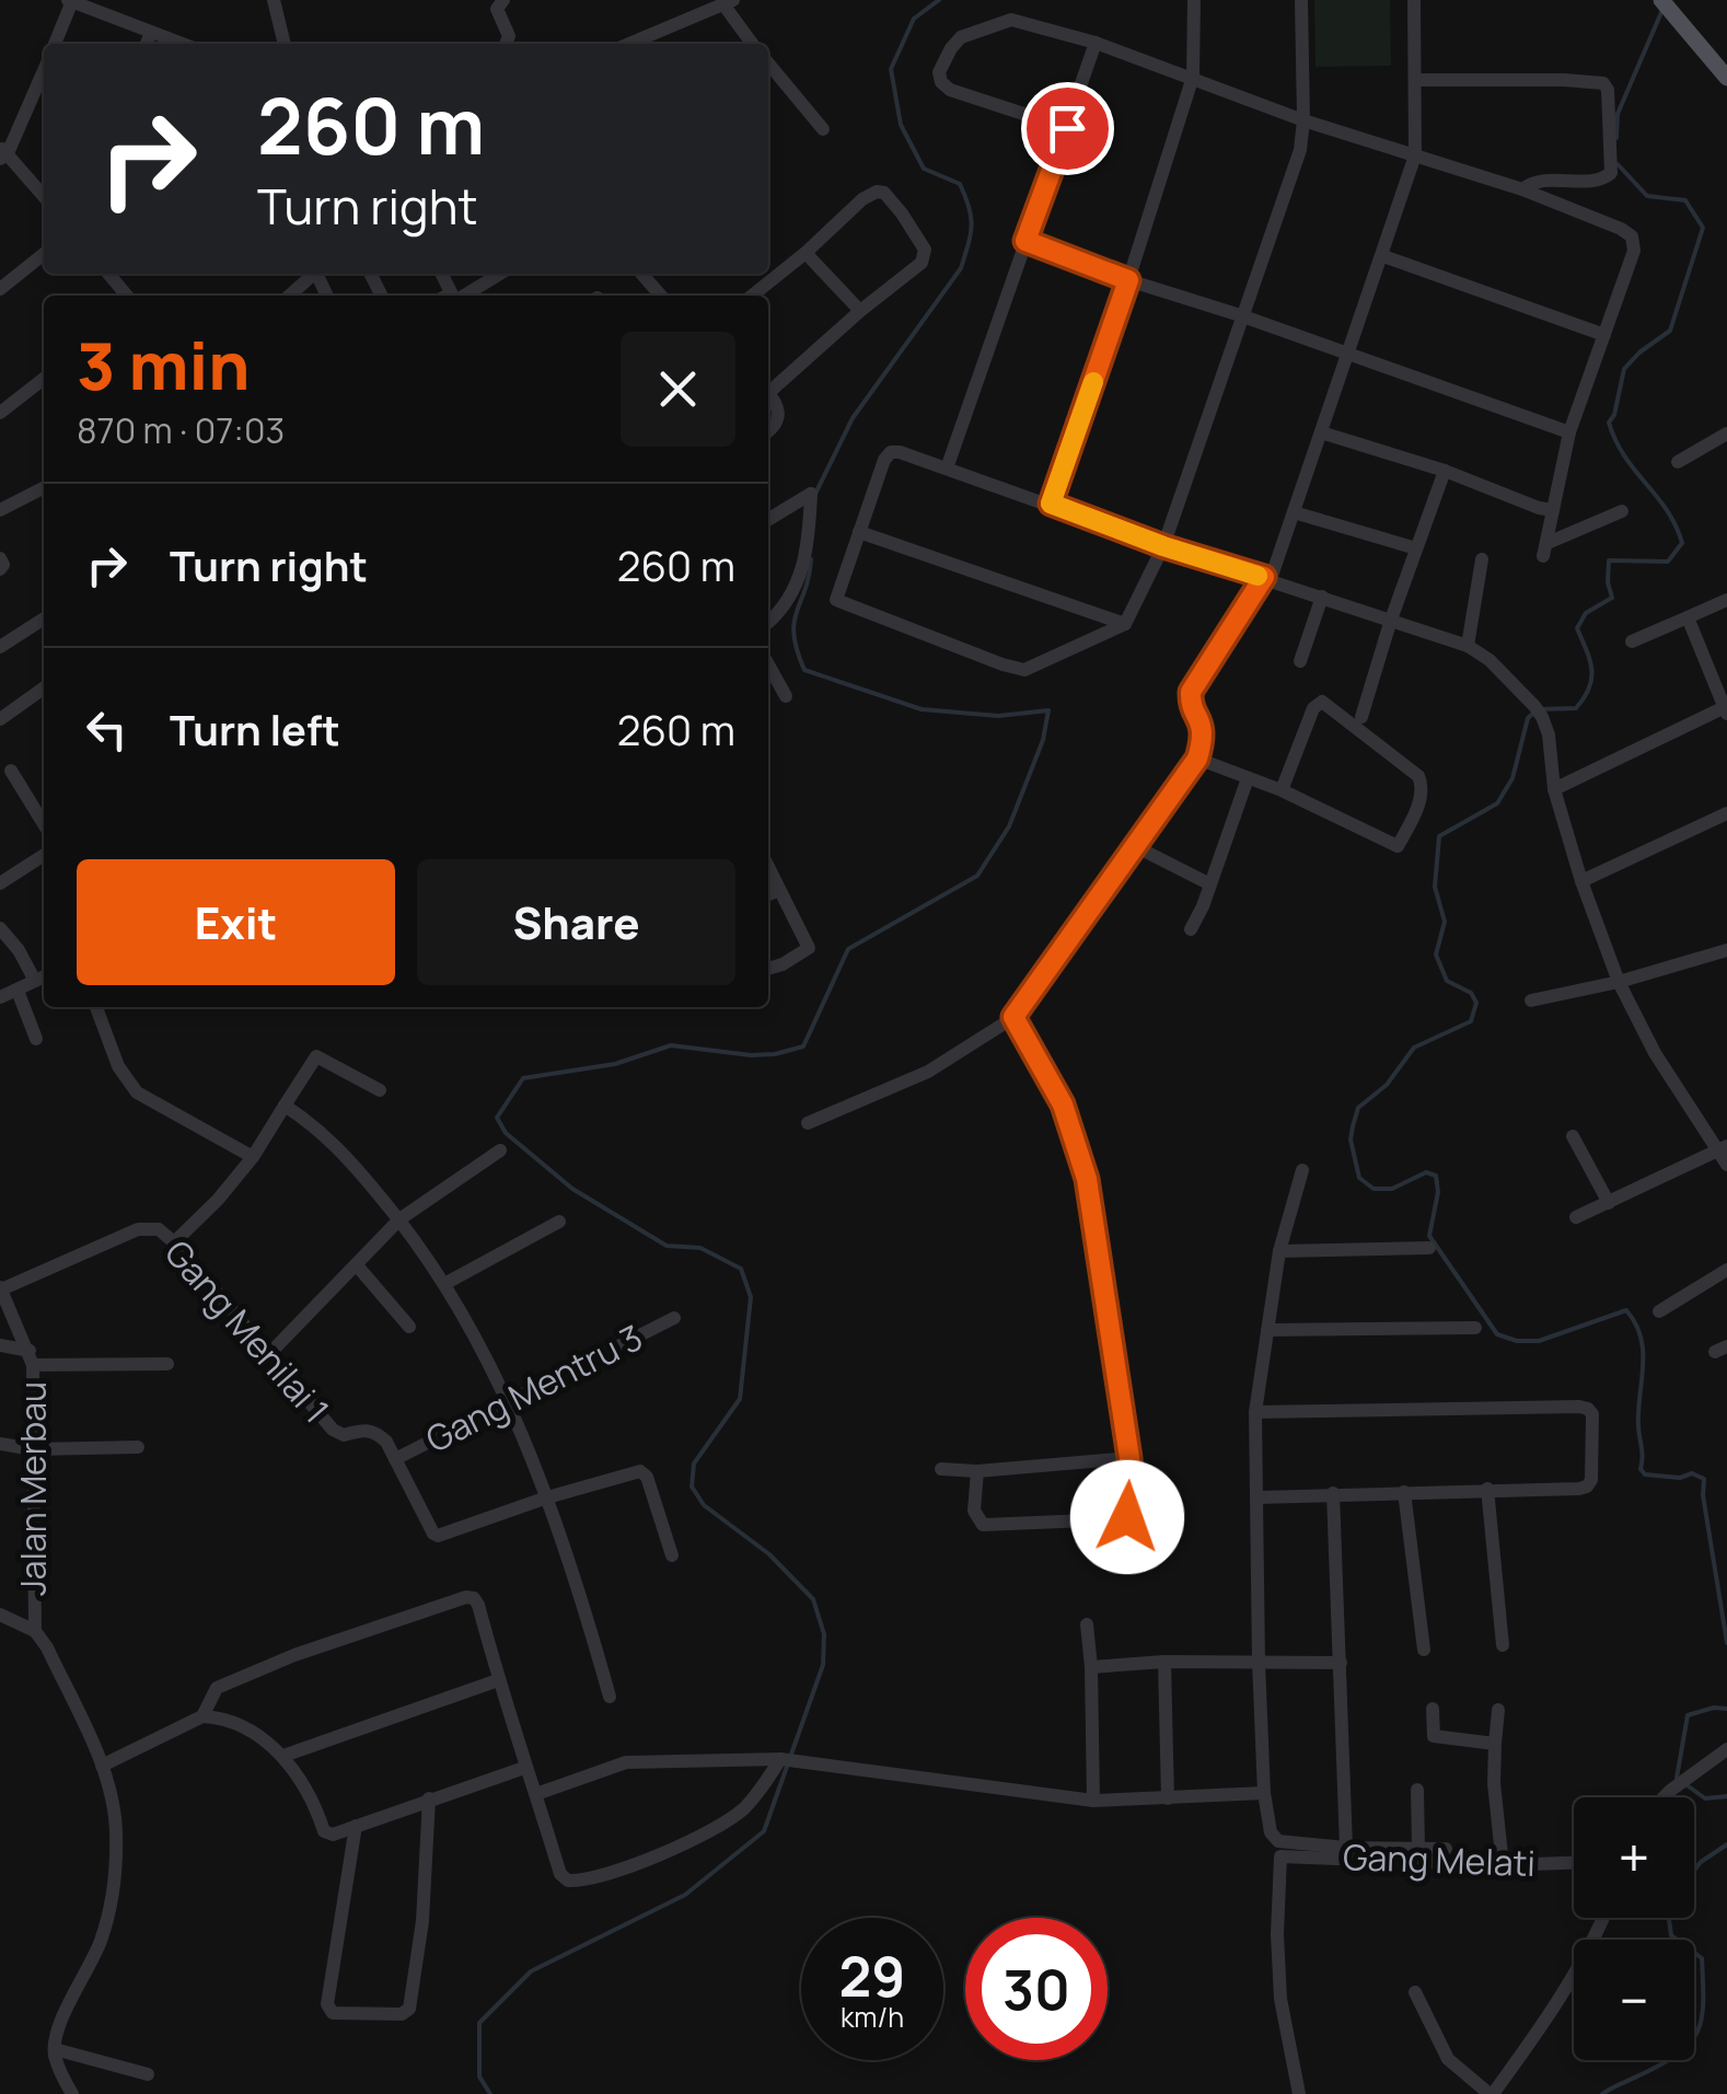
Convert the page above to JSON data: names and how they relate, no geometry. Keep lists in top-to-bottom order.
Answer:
{
  "streets": {
    "street": [
      "Gang Menilai 1",
      "Gang Mentru 3",
      "Jalan Merbau",
      "Gang Melati"
    ]
  },
  "crossings": [
    ["Gang Menilai 1", "Gang Mentru 3"],
    ["Gang Menilai 1", "Jalan Merbau"]
  ],
  "page": {
    "turn": ["260 m", "Turn right"],
    "heading": ["3 min", "870 m · 07:03"],
    "list": [
      {
        "name": "Turn right",
        "value": "260 m"
      },
      {
        "name": "Turn left",
        "value": "260 m"
      }
    ],
    "buttons": ["Exit", "Share"],
    "map_buttons": ["+", "−"],
    "speed": "29 km/h",
    "limit": "30"
  }
}
